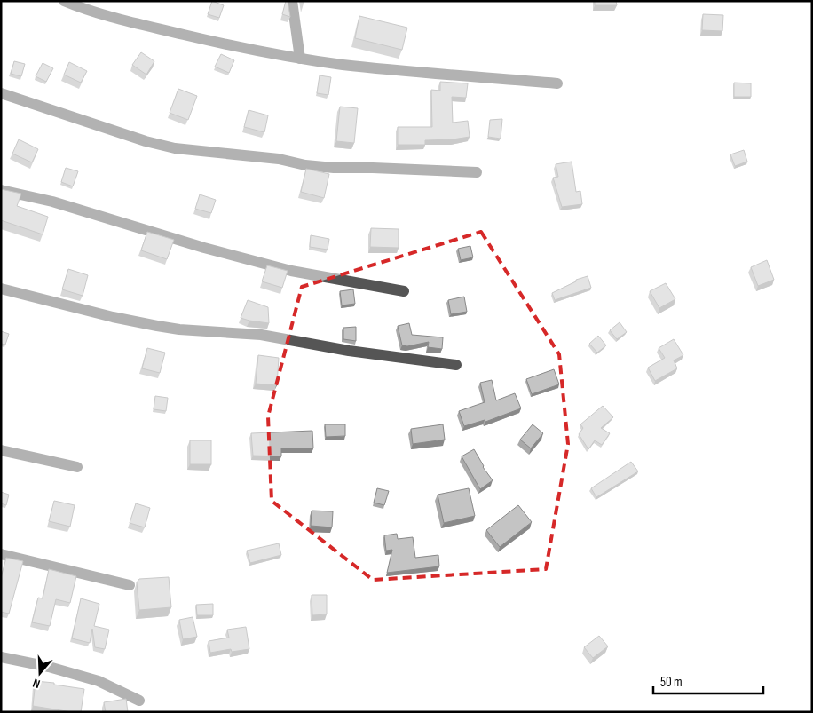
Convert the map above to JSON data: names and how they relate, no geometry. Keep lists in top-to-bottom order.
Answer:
{
  "scale_bar": "50 m",
  "north": "bottom"
}
